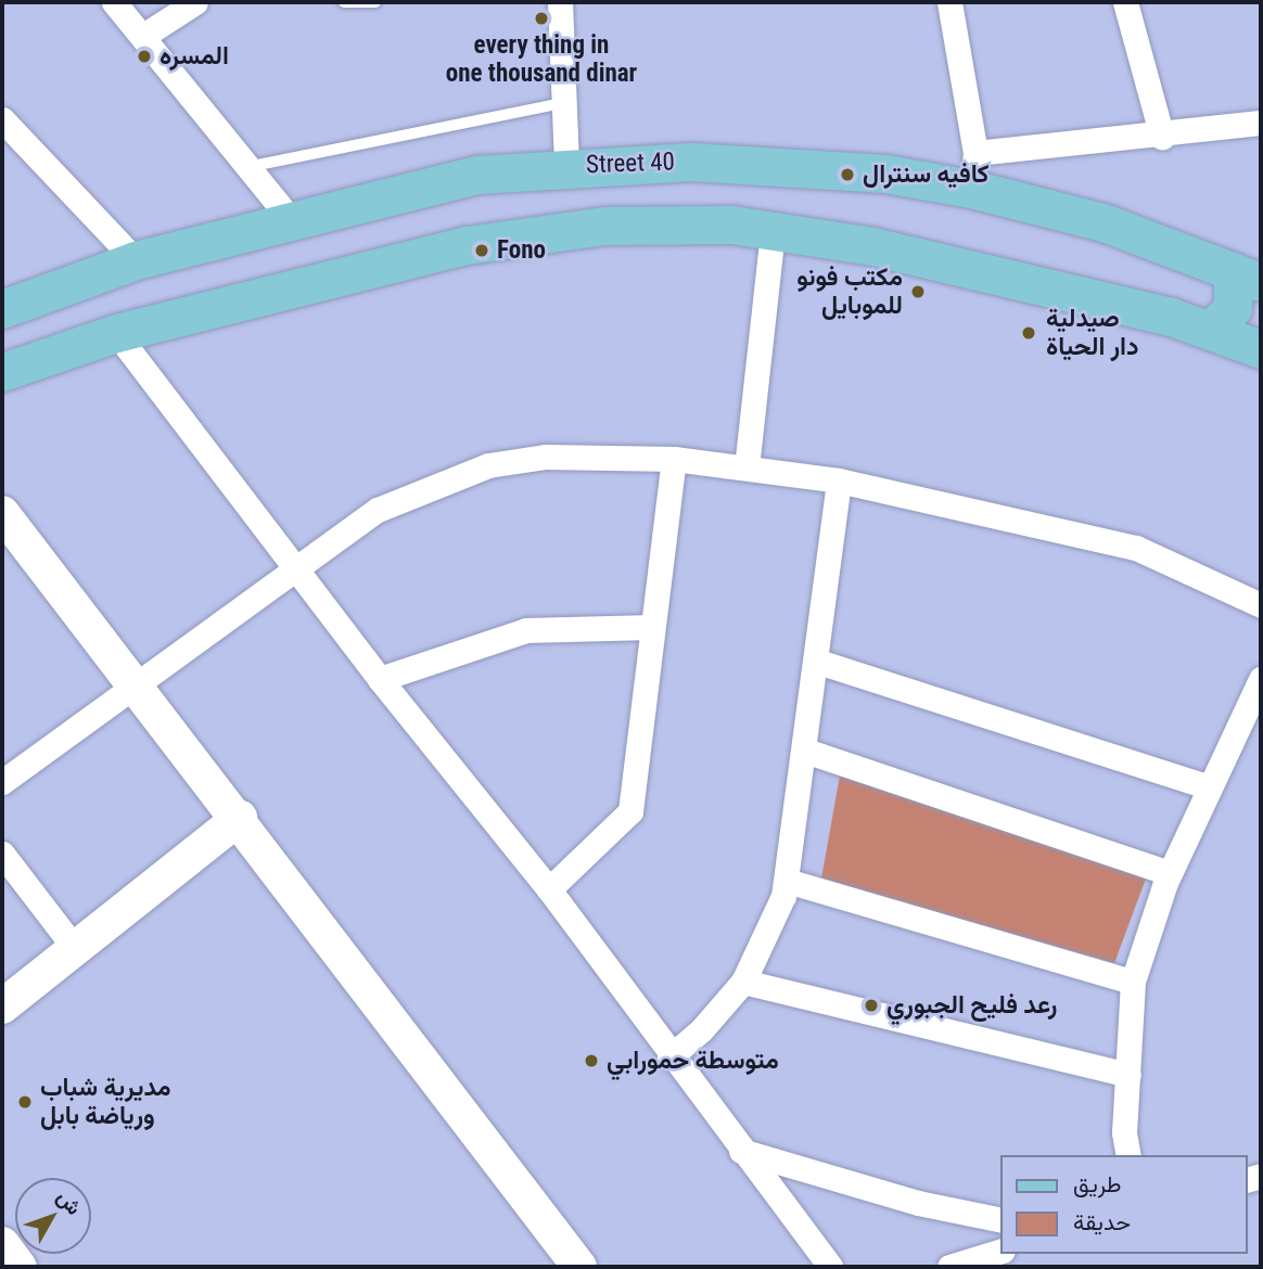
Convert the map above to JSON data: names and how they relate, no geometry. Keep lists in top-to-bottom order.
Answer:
{
  "streets": {
    "main road": ["Street 40"]
  },
  "places": [
    "every thing in one thousand dinar",
    "المسره",
    "كافيه سنترال",
    "Fono",
    "مكتب فونو للموبايل",
    "صيدلية دار الحياة",
    "رعد فليح الجبوري",
    "متوسطة حمورابي",
    "مديرية شباب ورياضة بابل"
  ],
  "legend": ["طريق", "حديقة"],
  "north": "top right"
}
